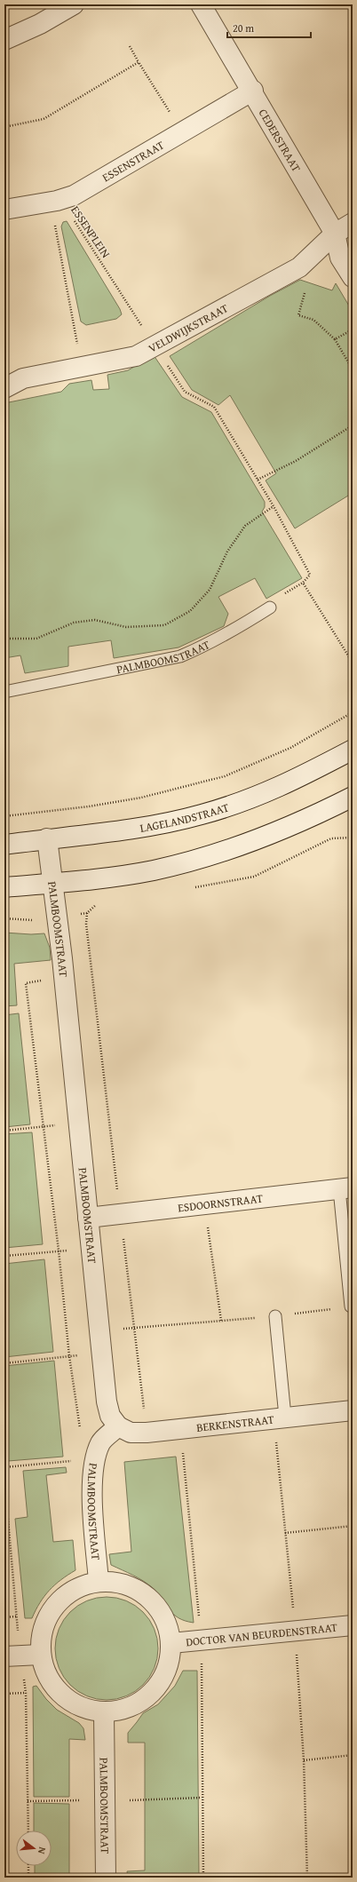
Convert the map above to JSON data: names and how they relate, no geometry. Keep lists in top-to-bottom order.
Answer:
{
  "streets": {
    "street": [
      "CEDERSTRAAT",
      "ESSENSTRAAT",
      "VELDWIJKSTRAAT",
      "PALMBOOMSTRAAT",
      "LAGELANDSTRAAT",
      "ESDOORNSTRAAT",
      "BERKENSTRAAT",
      "DOCTOR VAN BEURDENSTRAAT"
    ],
    "path": ["ESSENPLEIN"]
  },
  "crossings": [
    ["CEDERSTRAAT", "ESSENSTRAAT"],
    ["CEDERSTRAAT", "VELDWIJKSTRAAT"],
    ["ESSENSTRAAT", "ESSENPLEIN"],
    ["ESSENPLEIN", "VELDWIJKSTRAAT"],
    ["PALMBOOMSTRAAT", "LAGELANDSTRAAT"],
    ["PALMBOOMSTRAAT", "ESDOORNSTRAAT"],
    ["PALMBOOMSTRAAT", "BERKENSTRAAT"]
  ],
  "scale_bar": "20 m",
  "north": "right"
}
